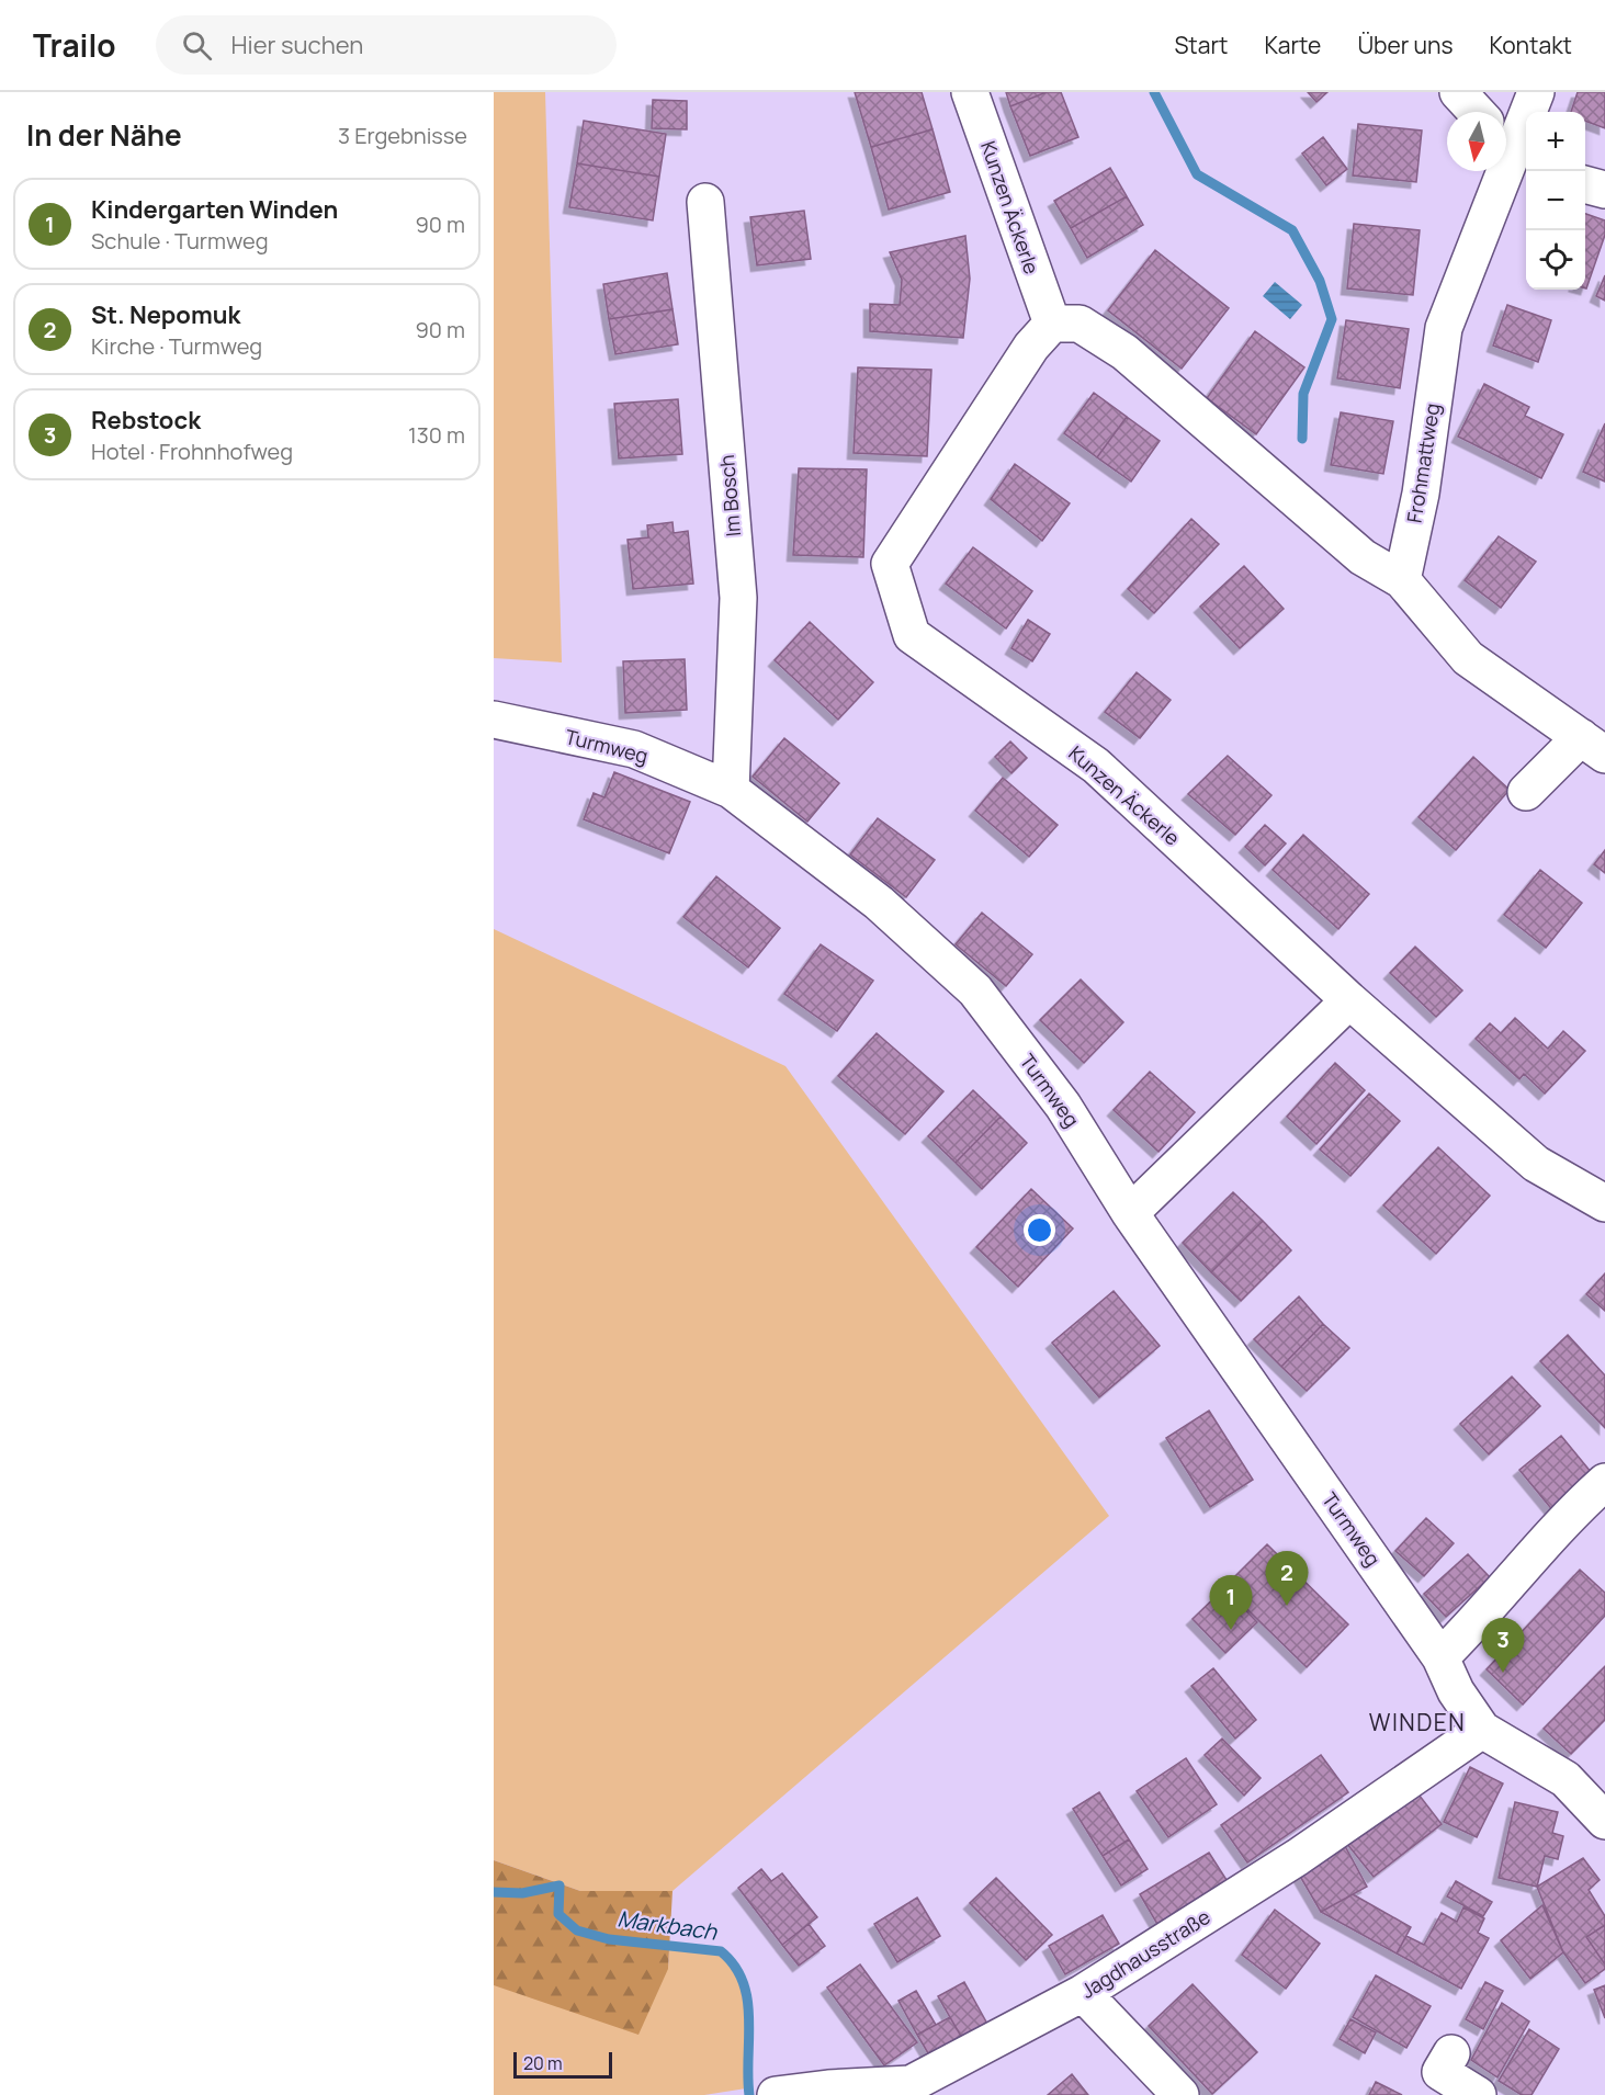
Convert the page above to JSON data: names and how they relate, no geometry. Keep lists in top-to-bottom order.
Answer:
{
  "streets": {
    "street": [
      "Kunzen Äckerle",
      "Frohmattweg",
      "Im Bosch",
      "Turmweg",
      "Jagdhausstraße"
    ]
  },
  "crossings": [
    ["Im Bosch", "Turmweg"],
    ["Turmweg", "Jagdhausstraße"]
  ],
  "districts": ["WINDEN"],
  "water": ["Markbach"],
  "scale_bar": "20 m",
  "north": "bottom",
  "page": {
    "header": "Trailo",
    "search": "Hier suchen",
    "nav": [
      "Start",
      "Karte",
      "Über uns",
      "Kontakt"
    ],
    "heading": ["In der Nähe", "3 Ergebnisse"],
    "map_buttons": ["+", "−"],
    "list": [
      {
        "mark": "1",
        "name": "Kindergarten Winden",
        "note": "Schule · Turmweg",
        "value": "90 m"
      },
      {
        "mark": "2",
        "name": "St. Nepomuk",
        "note": "Kirche · Turmweg",
        "value": "90 m"
      },
      {
        "mark": "3",
        "name": "Rebstock",
        "note": "Hotel · Frohnhofweg",
        "value": "130 m"
      }
    ],
    "pins": ["2", "1", "3"],
    "scale": "20 m"
  }
}
